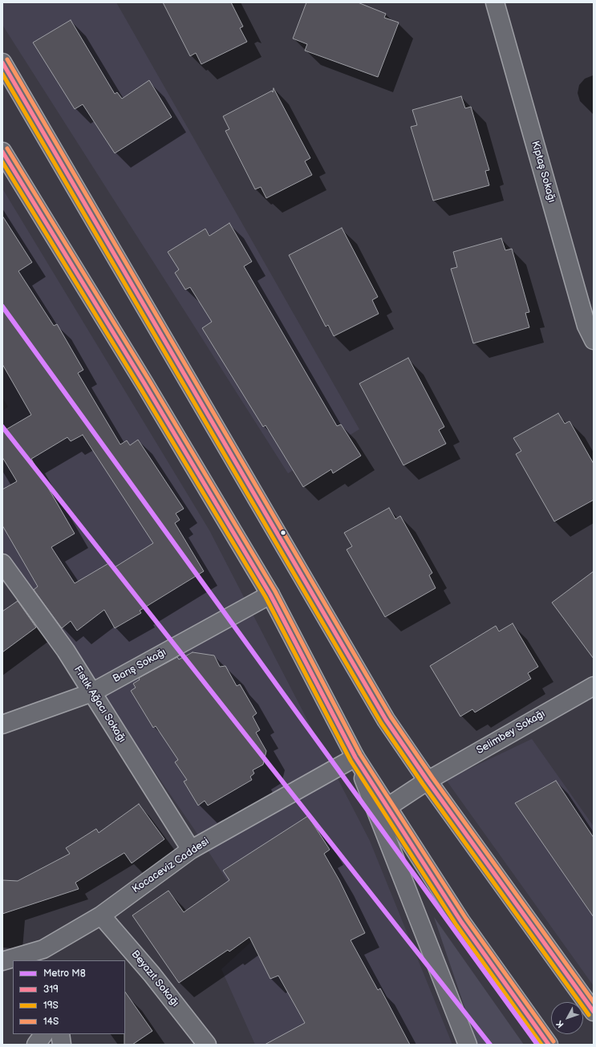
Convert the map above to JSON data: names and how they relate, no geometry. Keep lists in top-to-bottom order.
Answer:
{
  "streets": {
    "street": [
      "Kiptaş Sokağı",
      "Barış Sokağı",
      "Fıstık Ağacı Sokağı",
      "Selimbey Sokağı",
      "Kocaceviz Caddesi",
      "Beyazıt Sokağı"
    ]
  },
  "crossings": [
    ["Barış Sokağı", "Fıstık Ağacı Sokağı"],
    ["Fıstık Ağacı Sokağı", "Kocaceviz Caddesi"],
    ["Kocaceviz Caddesi", "Beyazıt Sokağı"]
  ],
  "lines": [
    "transit line 14S",
    "transit line 319",
    "transit line 19S",
    "metro line M8"
  ],
  "legend": [
    "Metro M8",
    "319",
    "19S",
    "14S"
  ],
  "north": "bottom left"
}
